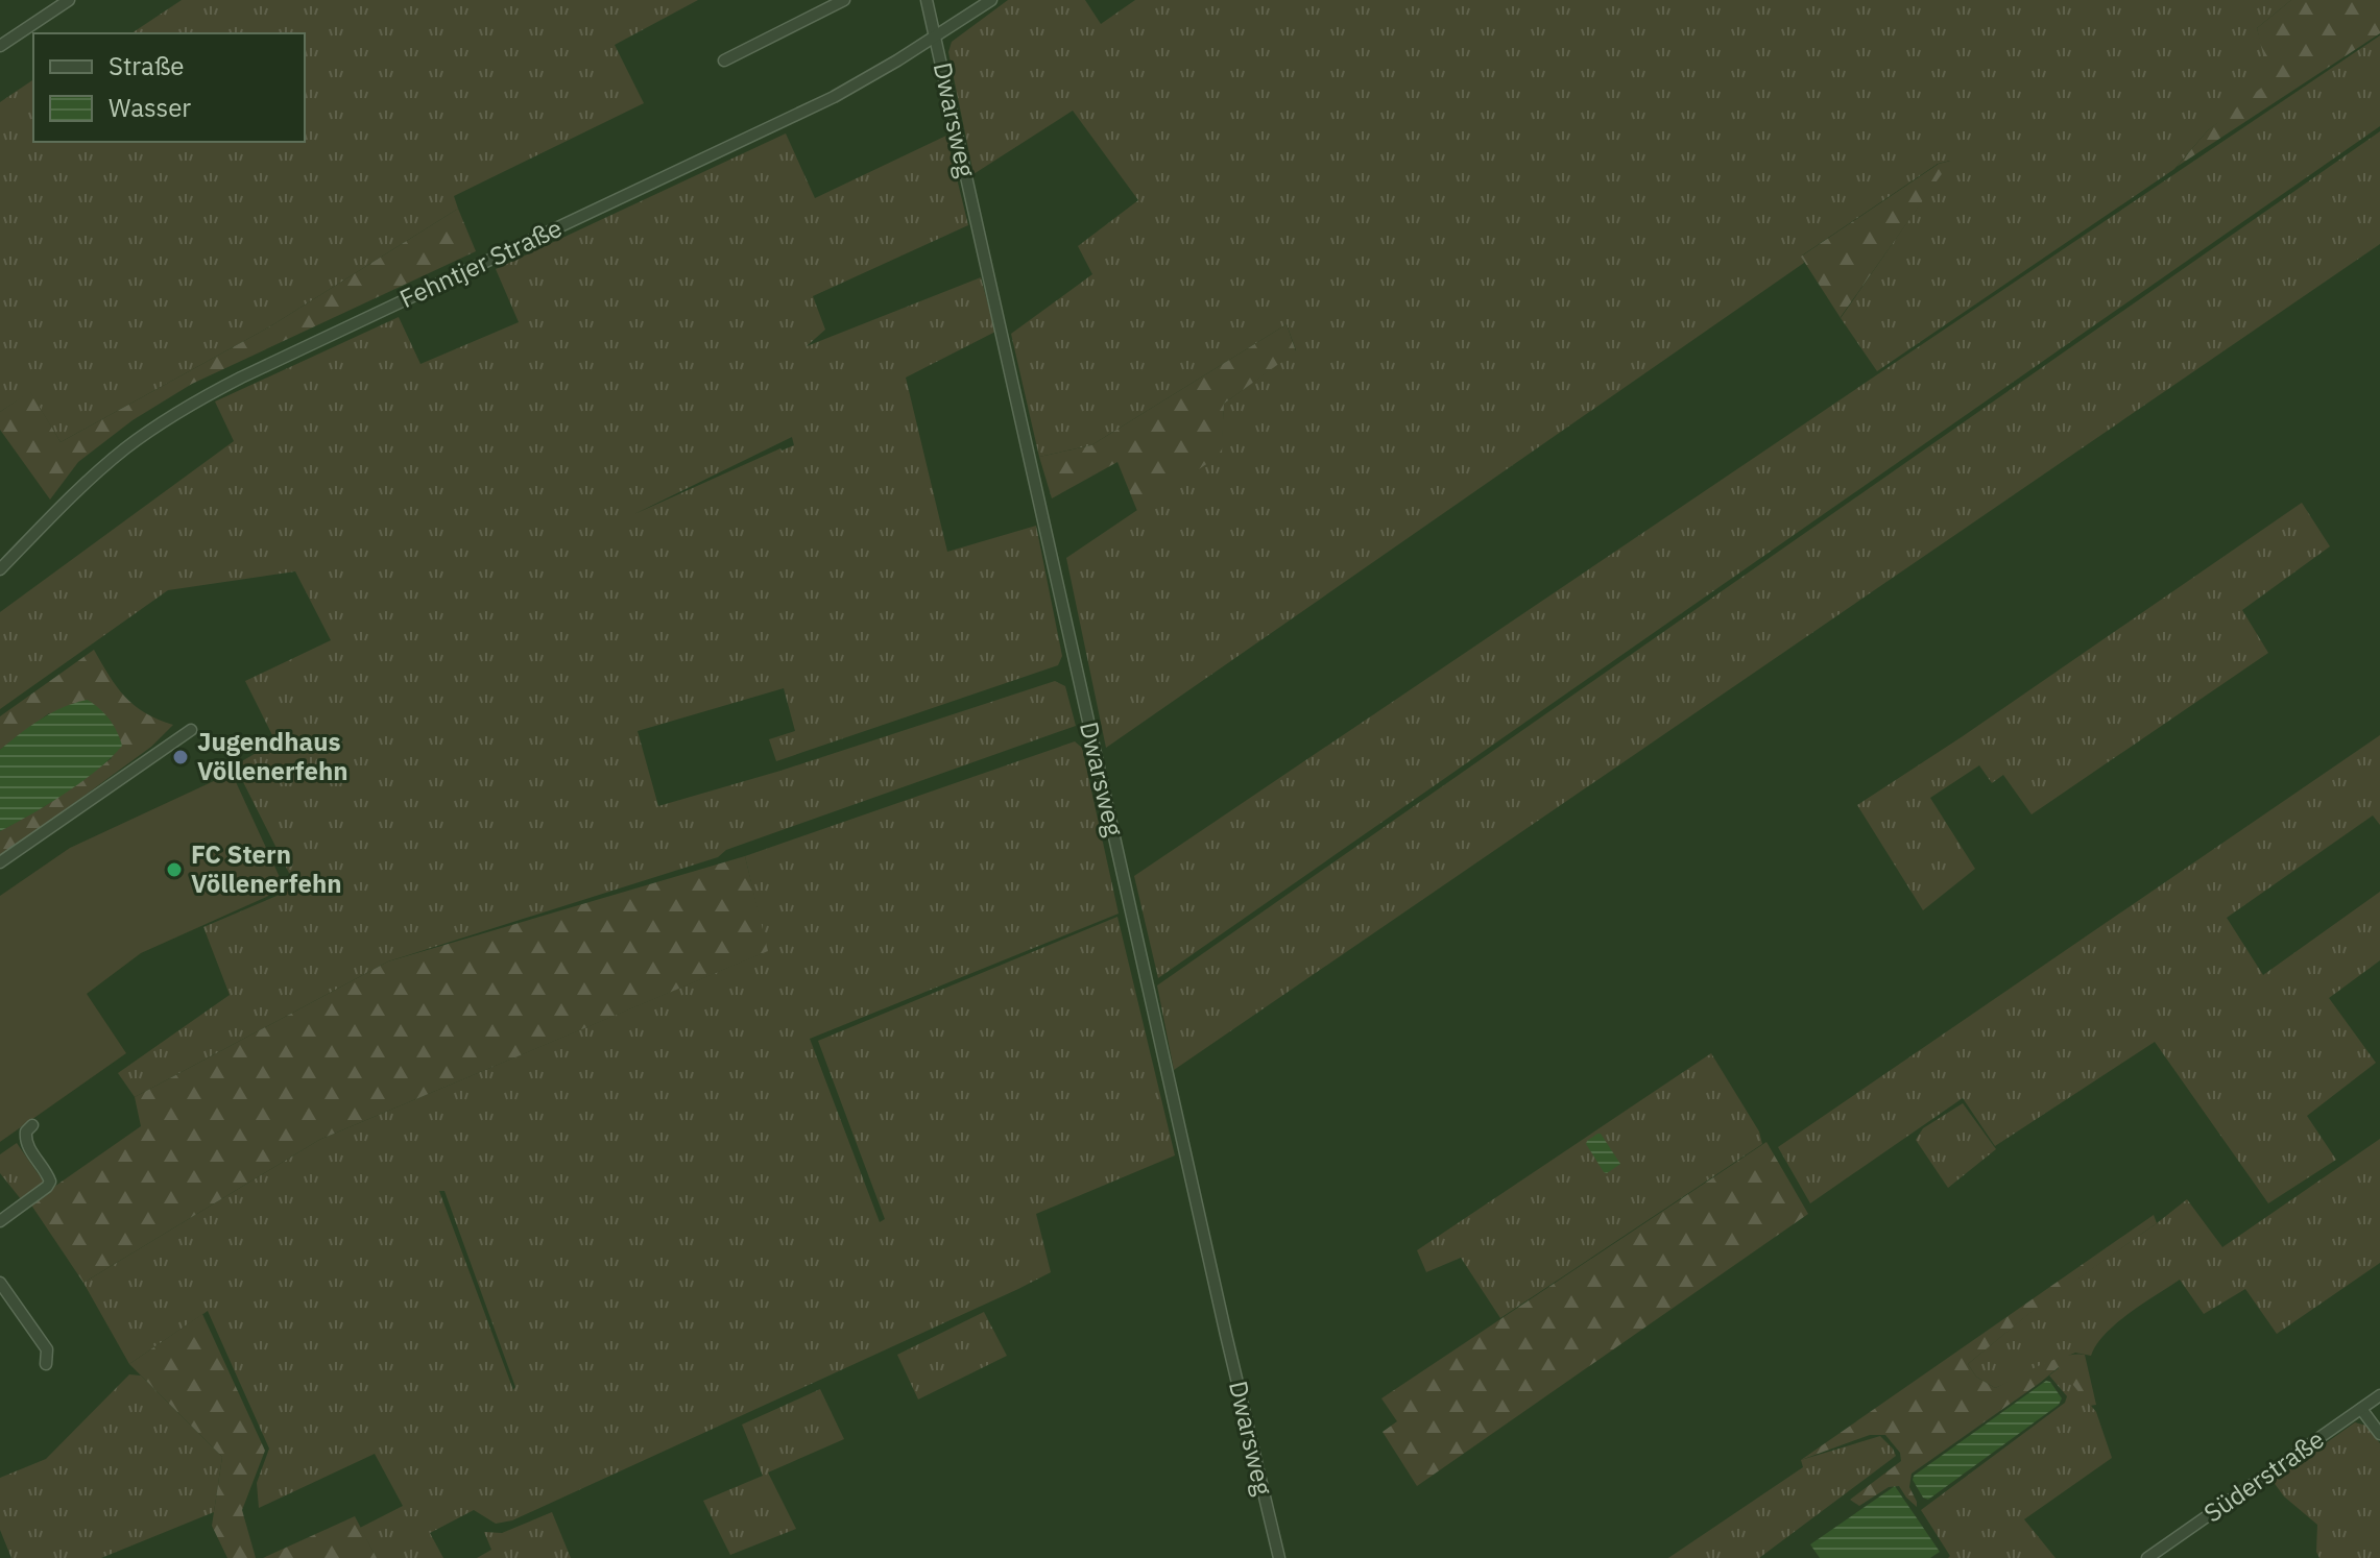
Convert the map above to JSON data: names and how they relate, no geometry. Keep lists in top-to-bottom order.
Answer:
{
  "streets": {
    "street": ["Dwarsweg", "Fehntjer Straße", "Süderstraße"]
  },
  "crossings": [
    ["Dwarsweg", "Fehntjer Straße"]
  ],
  "places": ["Jugendhaus Völlenerfehn", "FC Stern Völlenerfehn"],
  "legend": ["Straße", "Wasser"]
}
